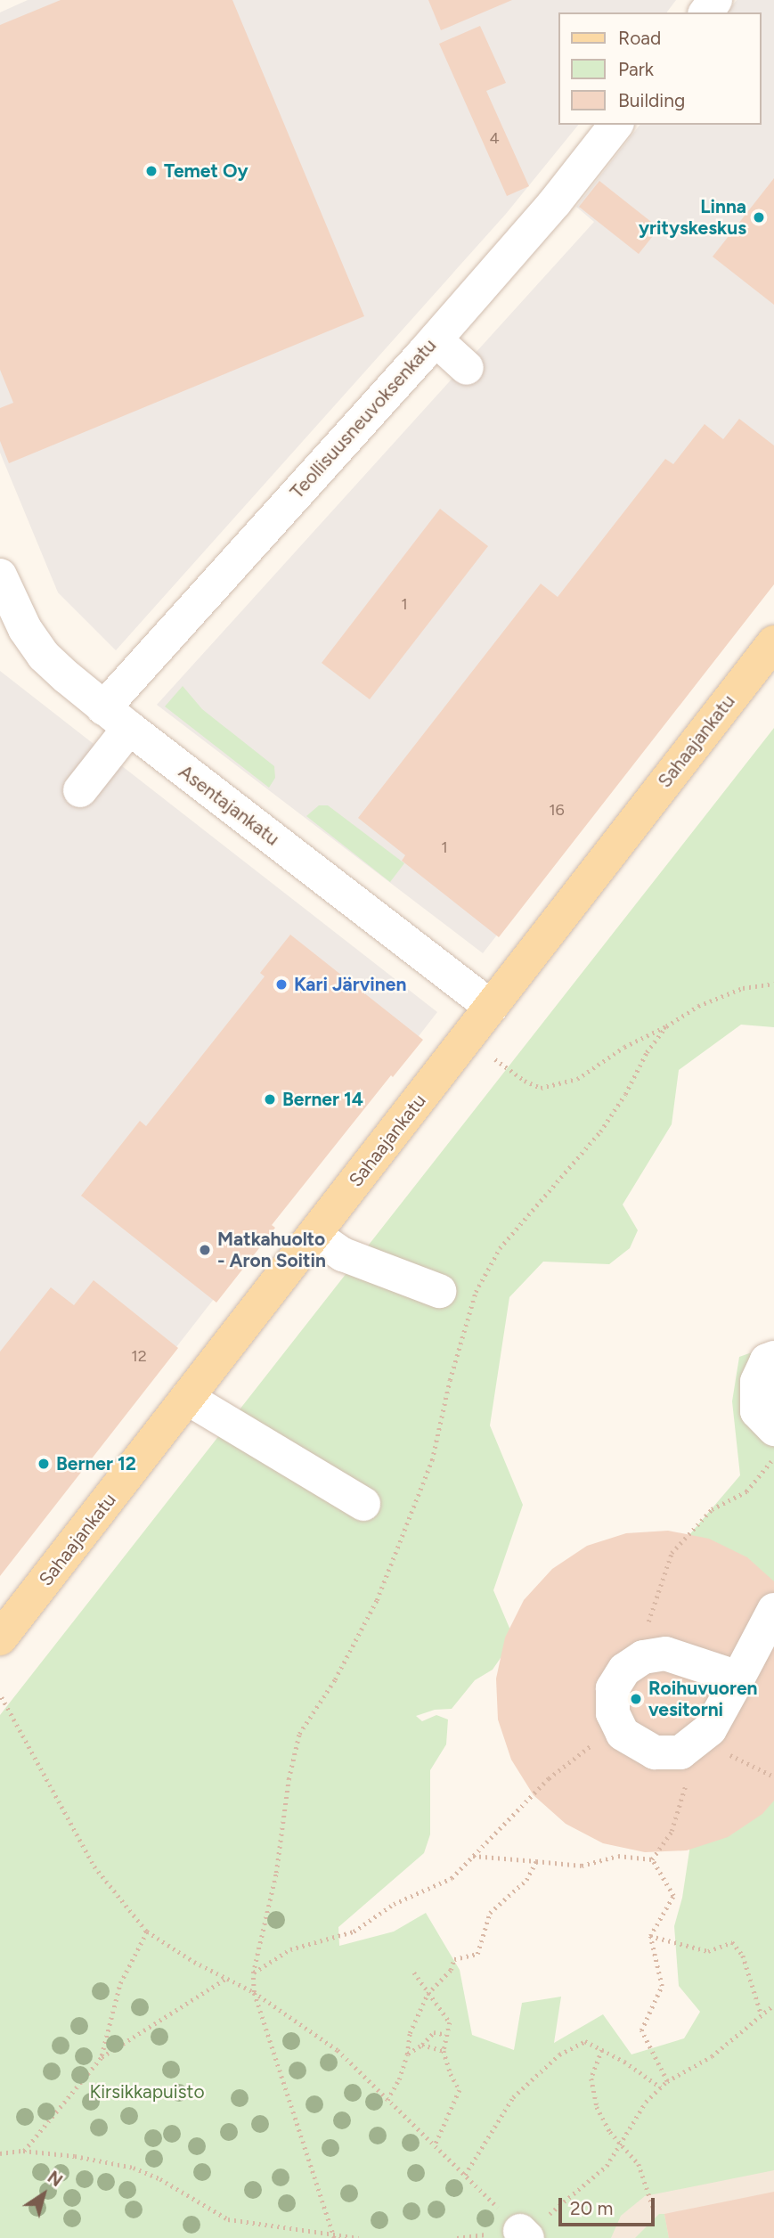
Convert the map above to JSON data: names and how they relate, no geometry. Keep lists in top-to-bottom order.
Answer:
{
  "streets": {
    "main road": ["Sahaajankatu"],
    "street": ["Teollisuusneuvoksenkatu", "Asentajankatu"]
  },
  "crossings": [
    ["Teollisuusneuvoksenkatu", "Asentajankatu"],
    ["Sahaajankatu", "Asentajankatu"]
  ],
  "parks": ["Kirsikkapuisto"],
  "places": [
    "Temet Oy",
    "Linna yrityskeskus",
    "Kari Järvinen",
    "Berner 14",
    "Matkahuolto - Aron Soitin",
    "Berner 12",
    "Roihuvuoren vesitorni"
  ],
  "house_numbers": [
    "4",
    "1",
    "16",
    "1",
    "12"
  ],
  "legend": ["Road", "Park", "Building"],
  "scale_bar": "20 m",
  "north": "top right"
}
